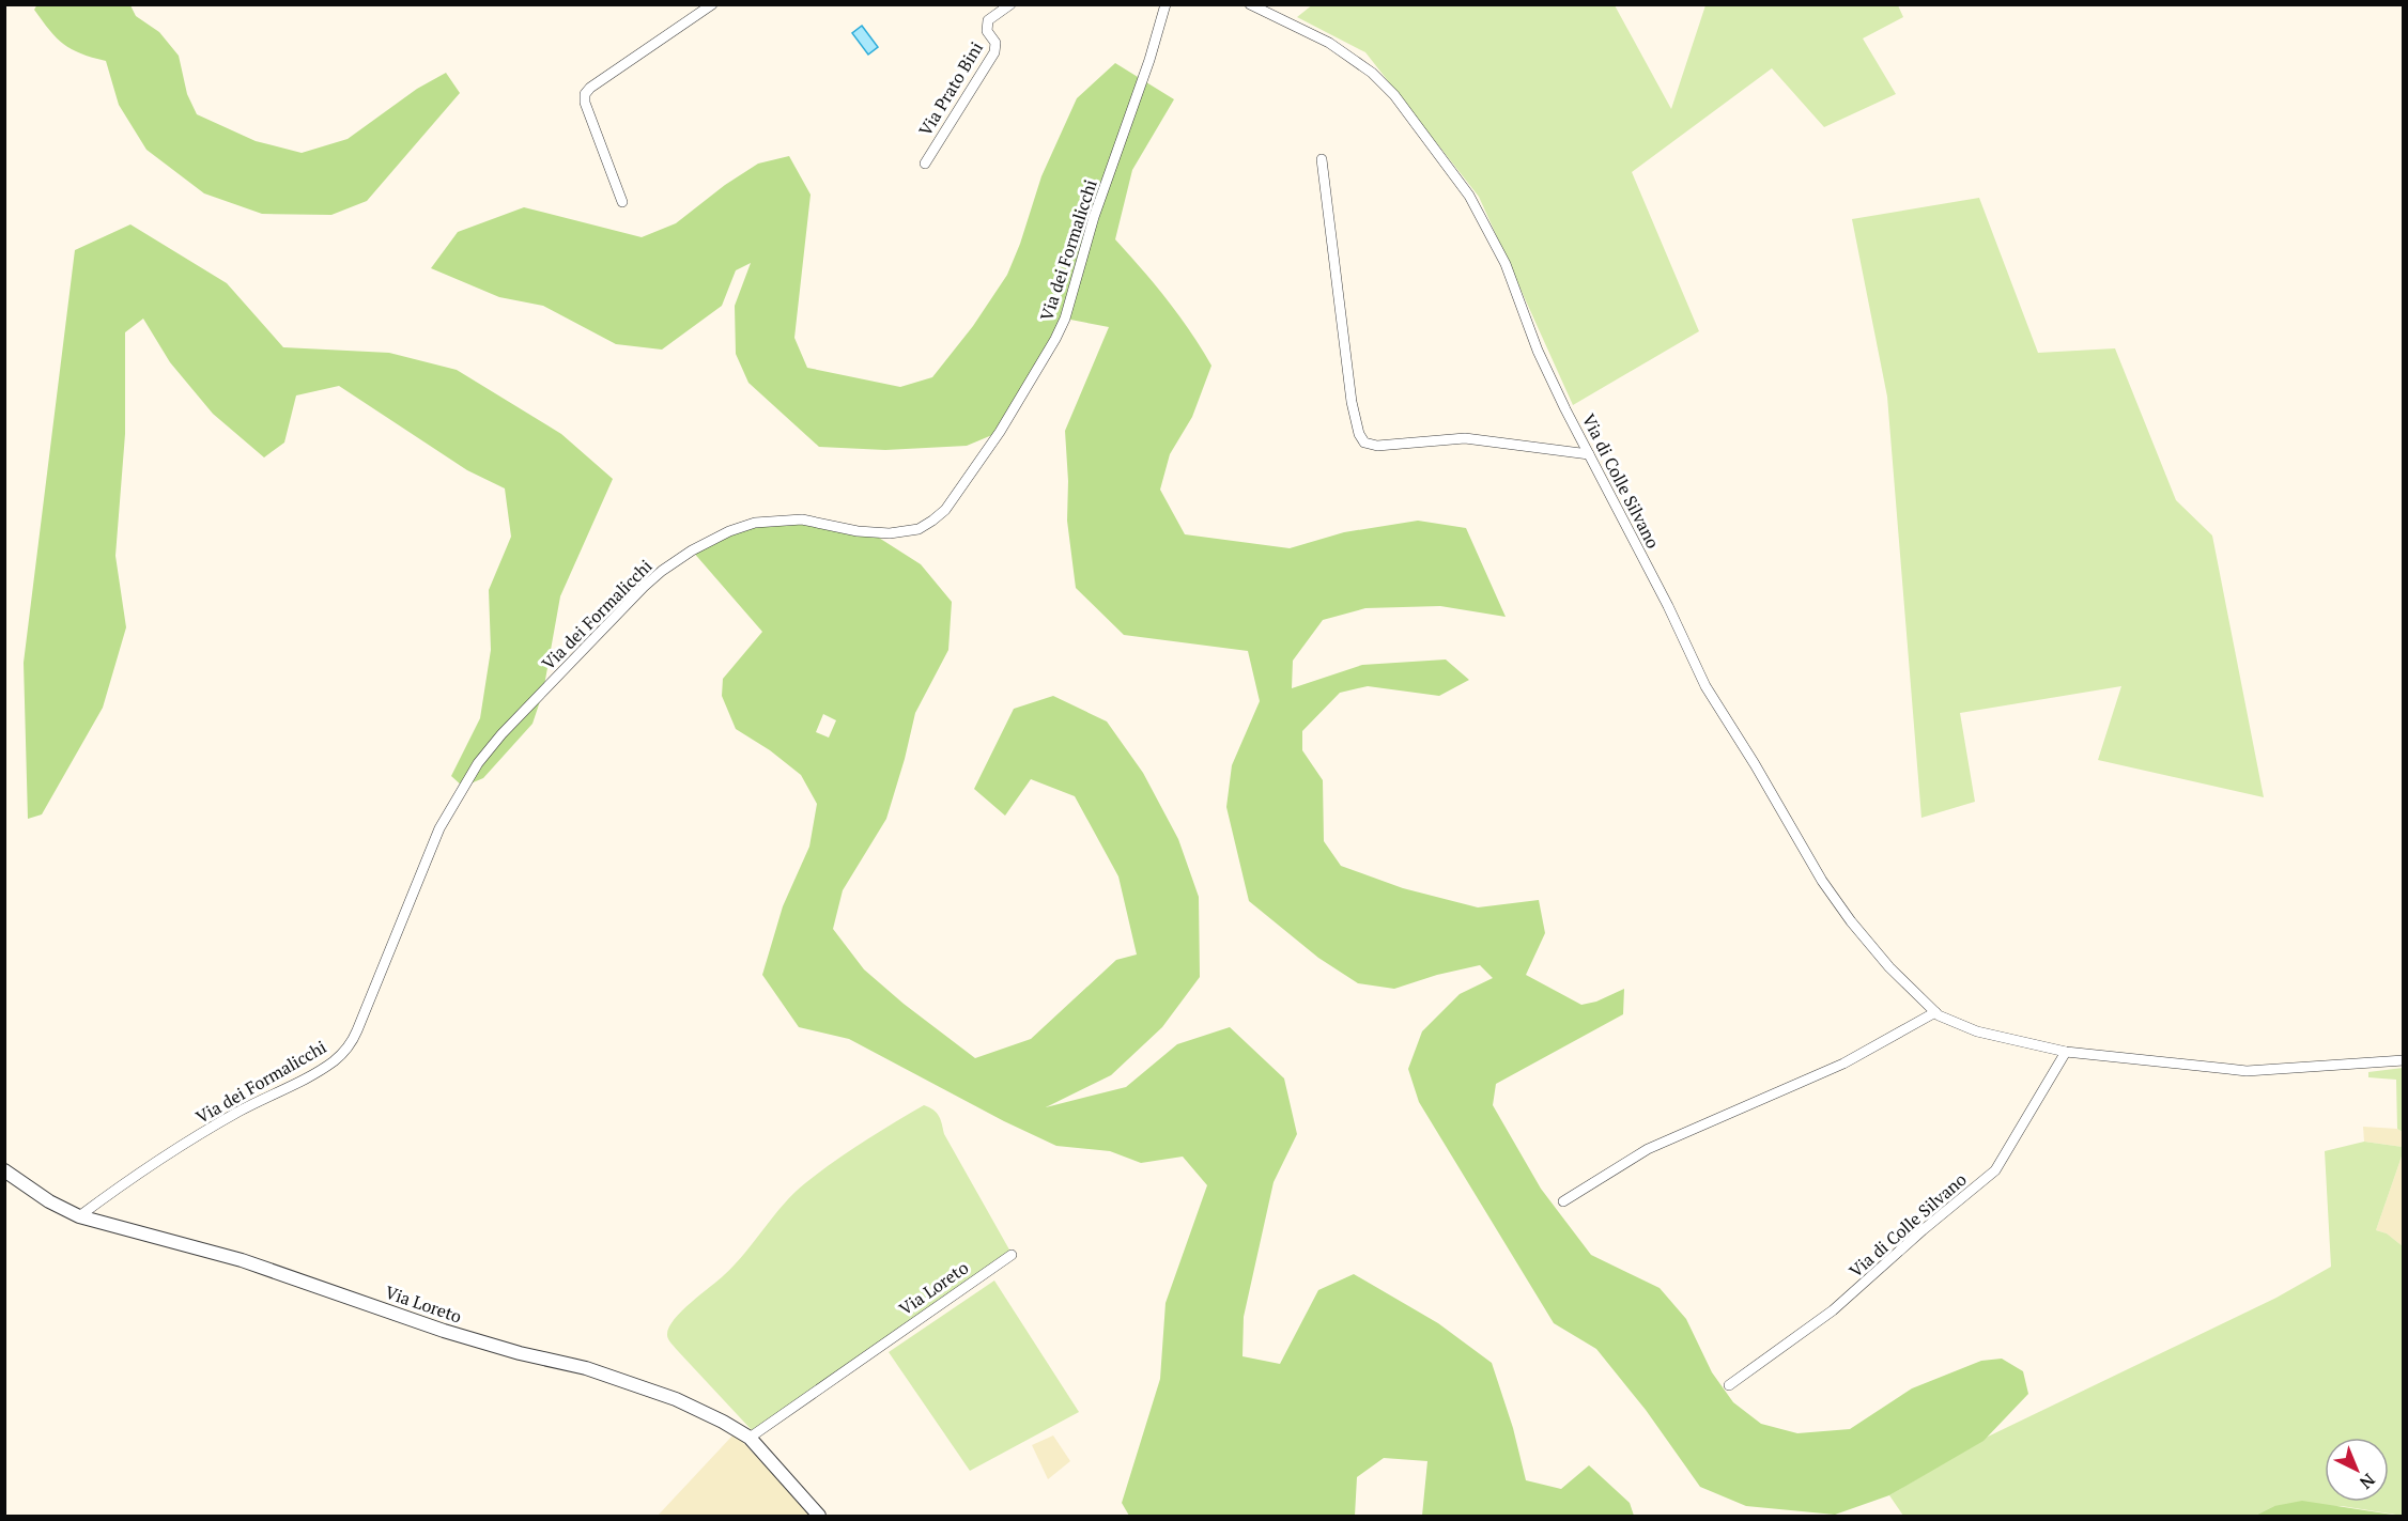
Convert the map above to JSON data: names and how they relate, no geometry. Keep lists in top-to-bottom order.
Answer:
{
  "streets": {
    "street": [
      "Via Prato Bini",
      "Via dei Formalicchi",
      "Via di Colle Silvano",
      "Via Loreto"
    ]
  },
  "crossings": [
    ["Via dei Formalicchi", "Via Loreto"]
  ],
  "north": "bottom right"
}
